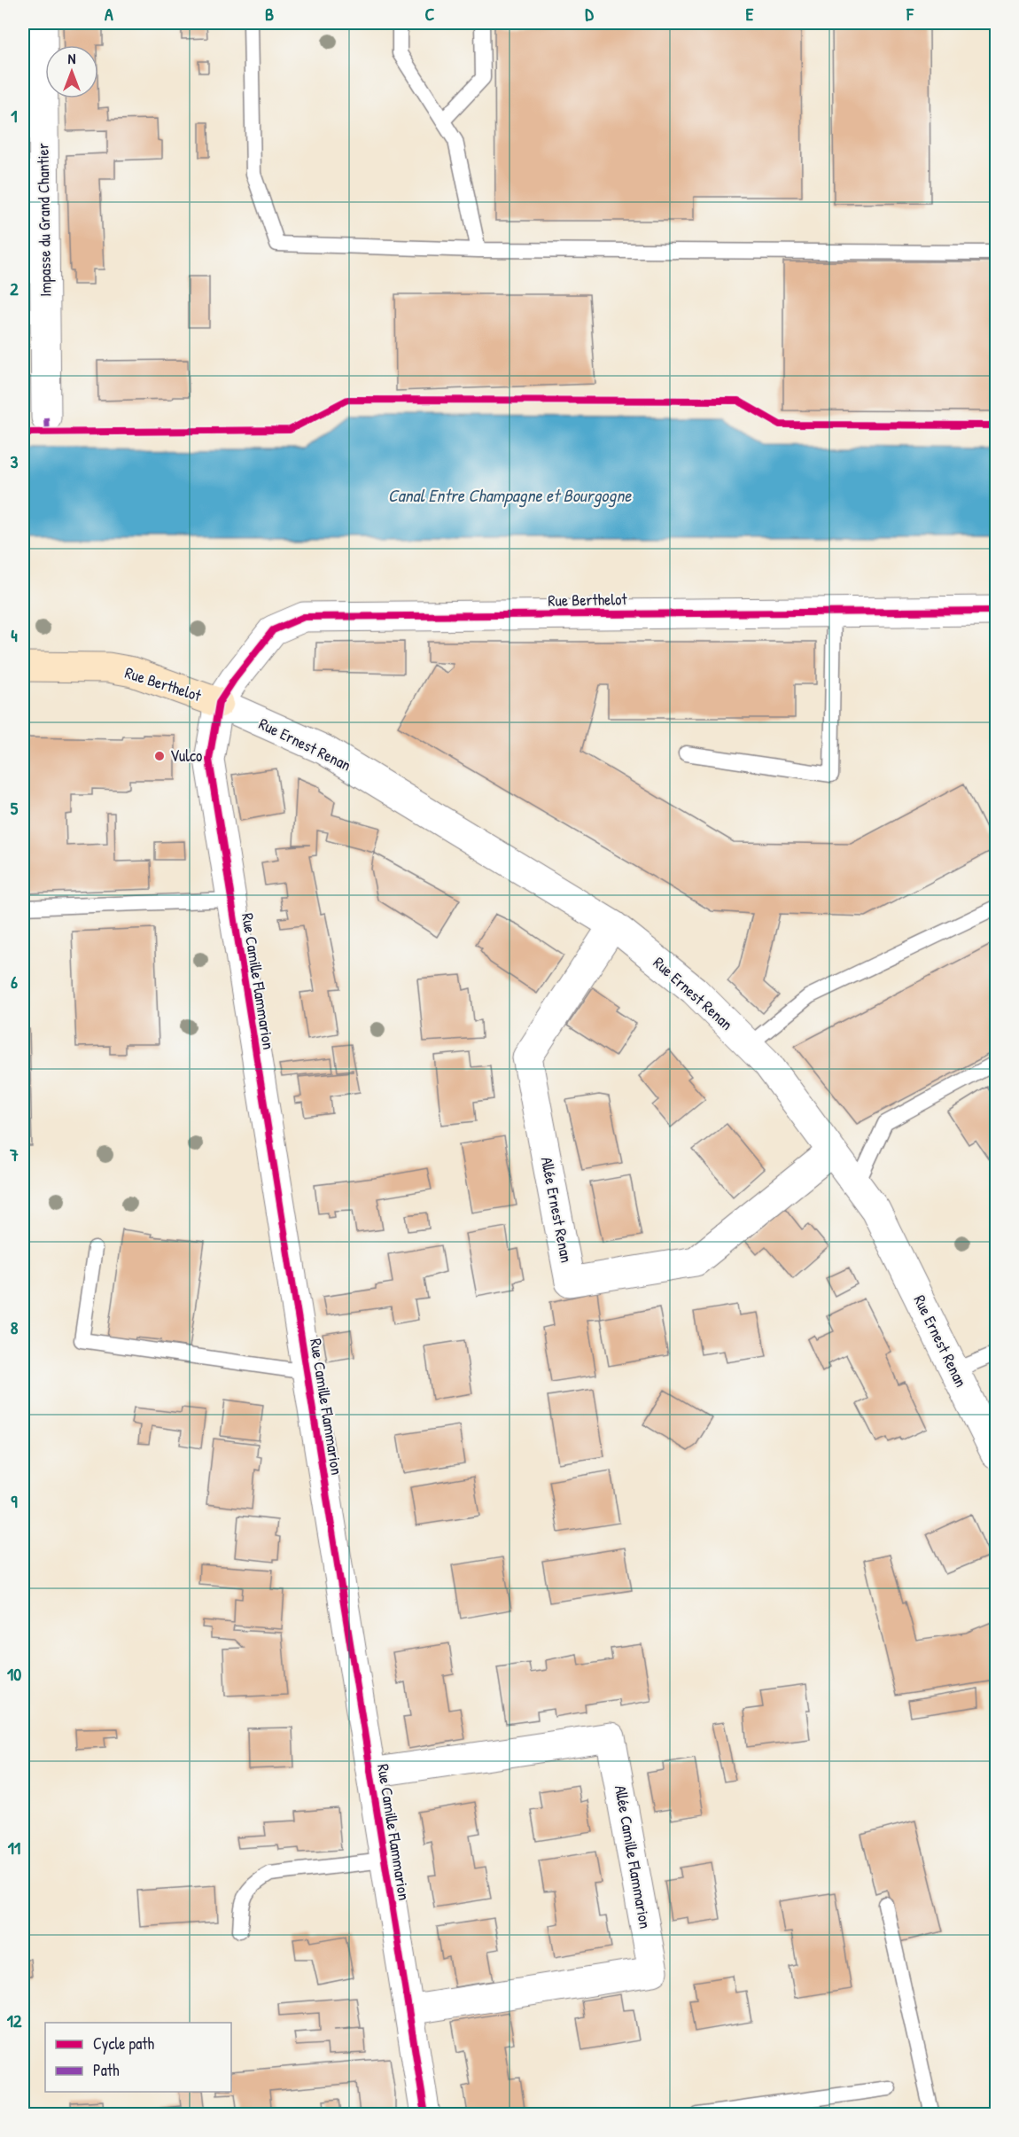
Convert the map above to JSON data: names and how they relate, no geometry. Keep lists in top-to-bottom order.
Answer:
{
  "streets": {
    "street": [
      "Impasse du Grand Chantier",
      "Rue Berthelot",
      "Rue Ernest Renan",
      "Rue Camille Flammarion",
      "Allée Ernest Renan",
      "Allée Camille Flammarion"
    ]
  },
  "crossings": [
    ["Rue Berthelot", "Rue Ernest Renan"],
    ["Rue Berthelot", "Rue Camille Flammarion"],
    ["Rue Ernest Renan", "Rue Camille Flammarion"],
    ["Rue Ernest Renan", "Allée Ernest Renan"],
    ["Rue Camille Flammarion", "Allée Camille Flammarion"]
  ],
  "water": ["Canal Entre Champagne et Bourgogne"],
  "places": ["Vulco"],
  "legend": ["Cycle path", "Path"],
  "north": "top",
  "grid": {
    "columns": [
      "A",
      "B",
      "C",
      "D",
      "E",
      "F"
    ],
    "rows": [
      "1",
      "2",
      "3",
      "4",
      "5",
      "6",
      "7",
      "8",
      "9",
      "10",
      "11",
      "12"
    ]
  }
}
